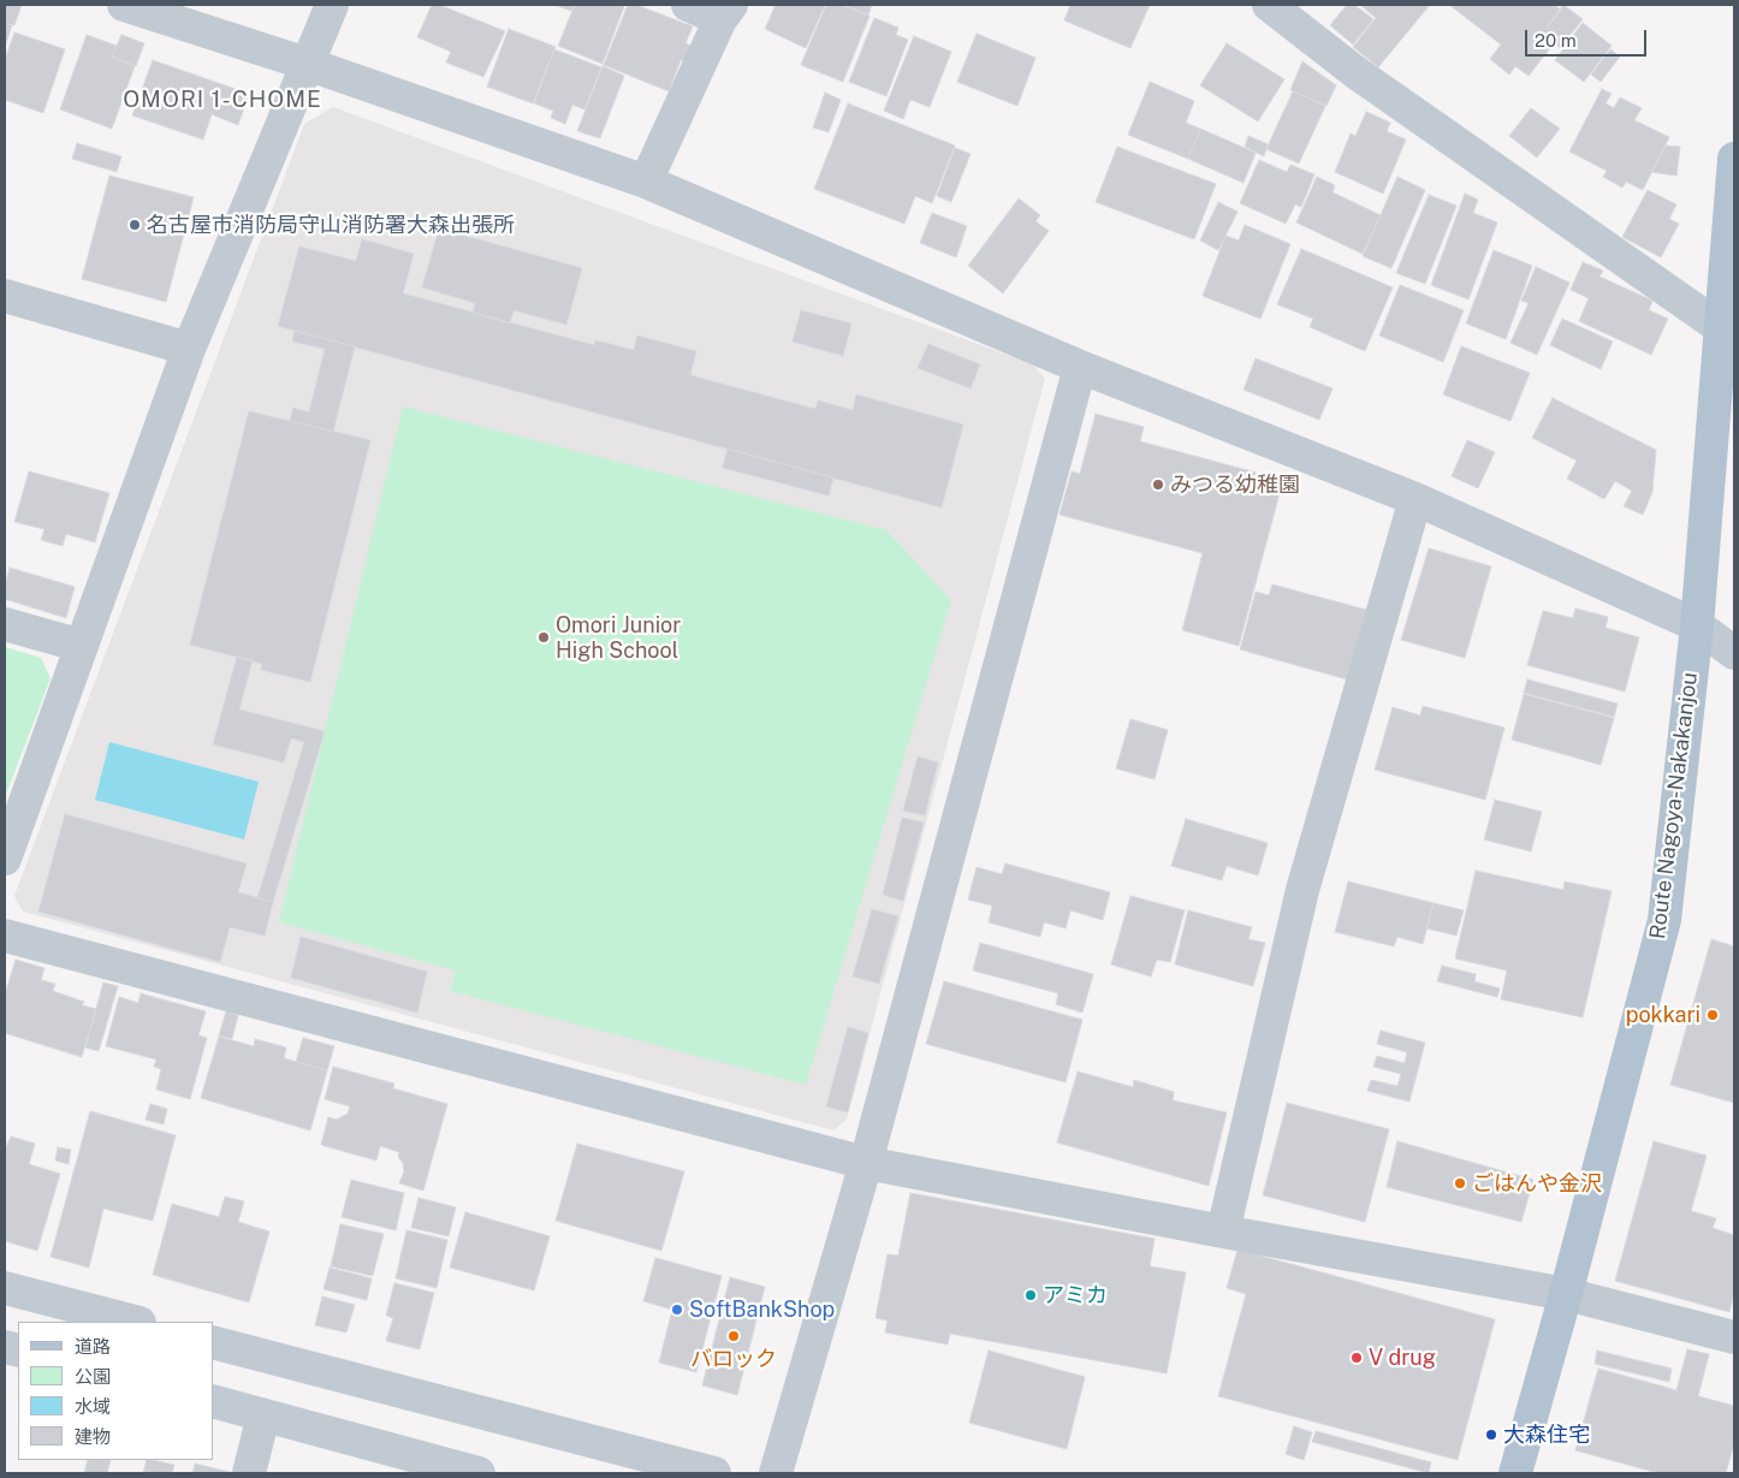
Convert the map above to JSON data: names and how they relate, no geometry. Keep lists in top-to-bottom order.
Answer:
{
  "streets": {
    "main road": ["Route Nagoya-Nakakanjou"]
  },
  "districts": ["OMORI 1-CHOME"],
  "places": [
    "名古屋市消防局守山消防署大森出張所",
    "みつる幼稚園",
    "Omori Junior High School",
    "pokkari",
    "ごはんや金沢",
    "アミカ",
    "SoftBankShop",
    "バロック",
    "V drug",
    "大森住宅"
  ],
  "legend": [
    "道路",
    "公園",
    "水域",
    "建物"
  ],
  "scale_bar": "20 m"
}
